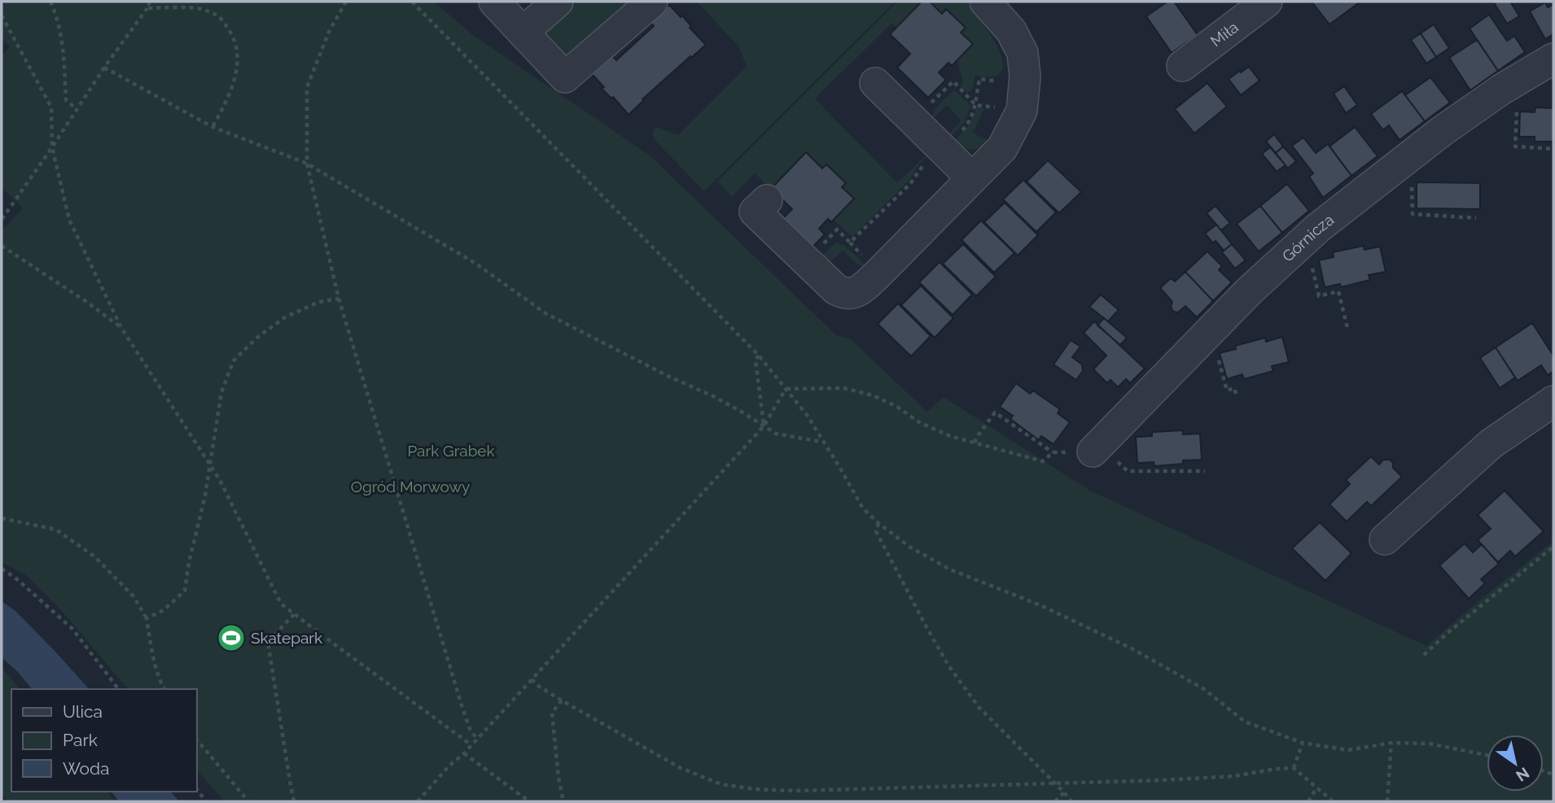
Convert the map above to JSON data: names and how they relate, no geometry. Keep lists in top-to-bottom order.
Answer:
{
  "streets": {
    "street": ["Miła", "Górnicza"]
  },
  "parks": ["Park Grabek", "Ogród Morwowy"],
  "places": {
    "sports": ["Skatepark"]
  },
  "legend": ["Ulica", "Park", "Woda"],
  "north": "bottom right"
}
